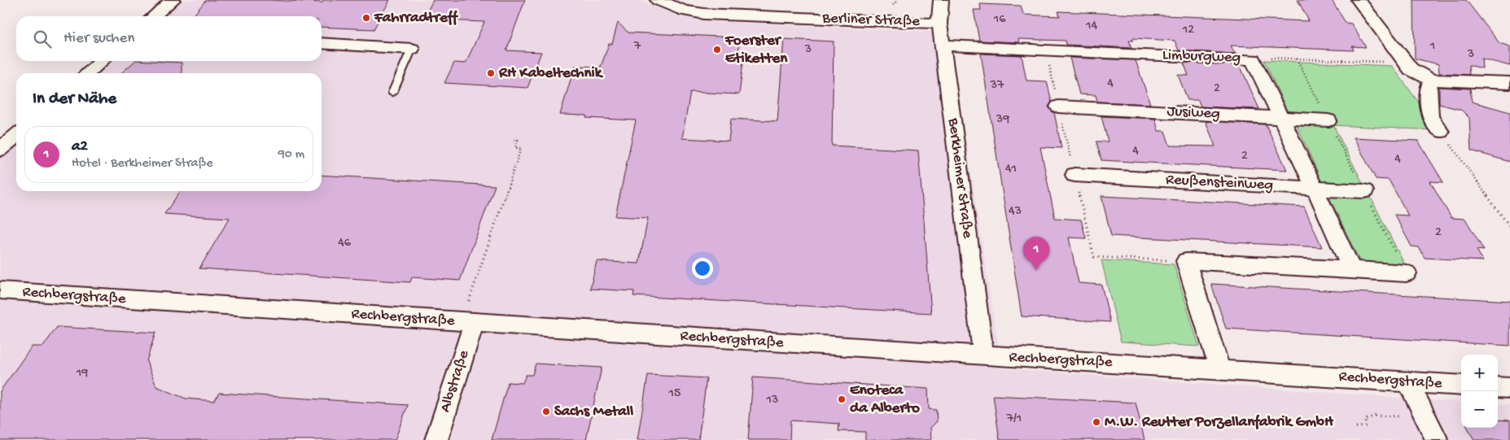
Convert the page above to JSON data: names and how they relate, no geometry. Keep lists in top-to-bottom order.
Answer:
{
  "streets": {
    "street": [
      "Berliner Straße",
      "Limburgweg",
      "Jusiweg",
      "Berkheimer Straße",
      "Reußensteinweg",
      "Rechbergstraße",
      "Albstraße"
    ]
  },
  "crossings": [
    ["Berliner Straße", "Berkheimer Straße"],
    ["Limburgweg", "Jusiweg"],
    ["Limburgweg", "Berkheimer Straße"],
    ["Limburgweg", "Reußensteinweg"],
    ["Berkheimer Straße", "Rechbergstraße"],
    ["Rechbergstraße", "Albstraße"]
  ],
  "places": [
    "Fahrradtreff",
    "Foerster Etiketten",
    "RH Kabeltechnik",
    "Enoteca da Alberto",
    "Sachs Metall",
    "M.W. Reutter Porzellanfabrik GmbH"
  ],
  "house_numbers": [
    "16",
    "14",
    "12",
    "7",
    "1",
    "3",
    "3",
    "4",
    "37",
    "2",
    "39",
    "4",
    "2",
    "4",
    "41",
    "43",
    "2",
    "46",
    "19",
    "15",
    "13",
    "7/1"
  ],
  "page": {
    "search": "Hier suchen",
    "heading": "In der Nähe",
    "list": [
      {
        "mark": "1",
        "name": "a2",
        "note": "Hotel · Berkheimer Straße",
        "value": "90 m"
      }
    ],
    "pins": "1",
    "map_buttons": ["+", "−"]
  }
}
